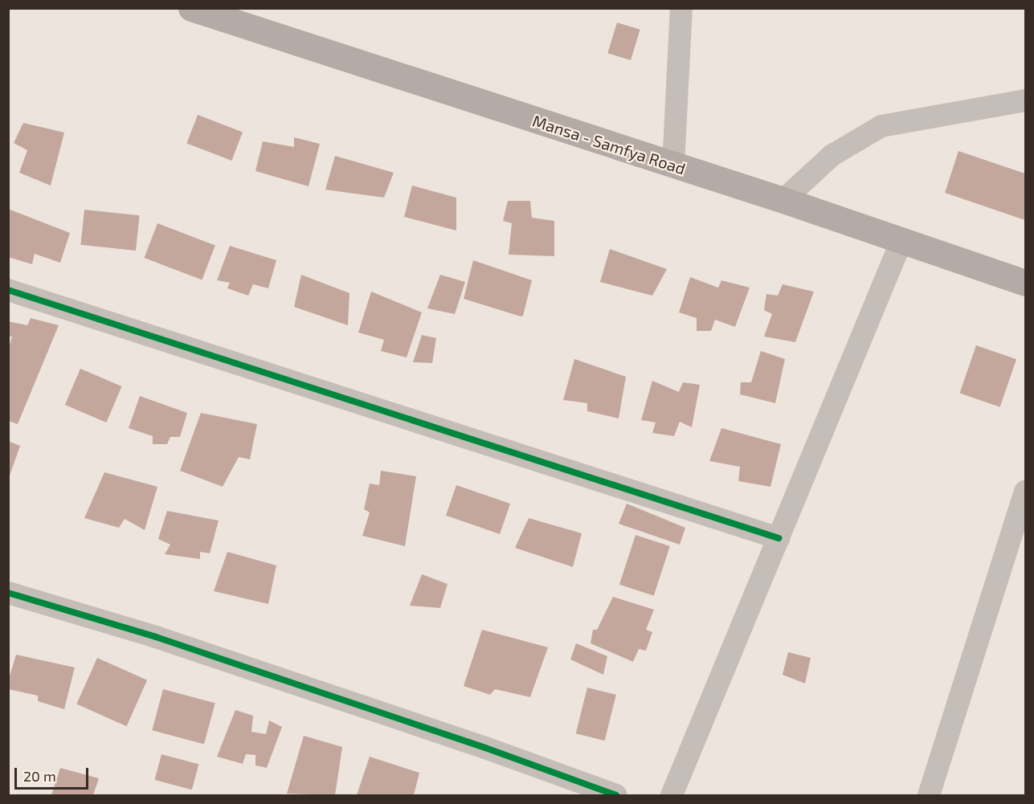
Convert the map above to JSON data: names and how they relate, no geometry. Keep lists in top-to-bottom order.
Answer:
{
  "streets": {
    "main road": ["Mansa - Samfya Road"]
  },
  "scale_bar": "20 m"
}
